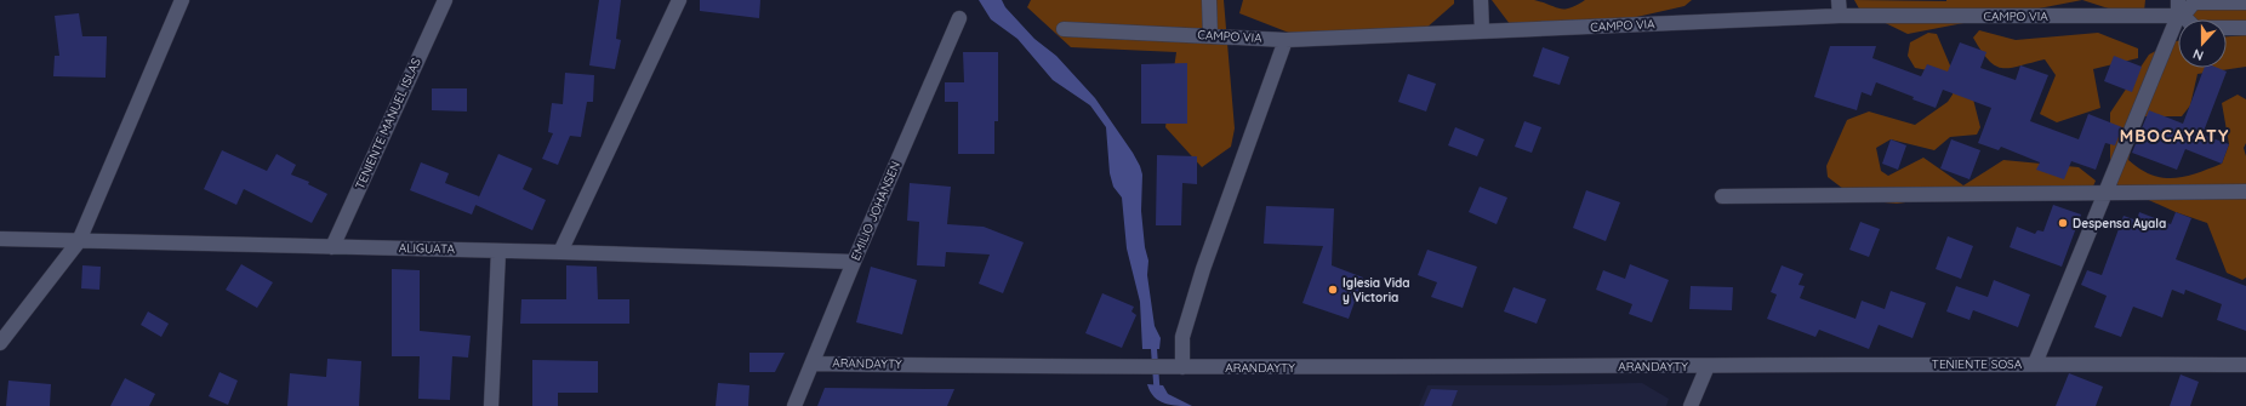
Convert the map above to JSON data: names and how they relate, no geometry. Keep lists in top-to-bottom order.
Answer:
{
  "streets": {
    "street": [
      "CAMPO VIA",
      "TENIENTE MANUEL ISLAS",
      "EMILIO JOHANSEN",
      "ALIGUATA",
      "ARANDAYTY",
      "TENIENTE SOSA"
    ]
  },
  "crossings": [
    ["TENIENTE MANUEL ISLAS", "ALIGUATA"],
    ["EMILIO JOHANSEN", "ALIGUATA"],
    ["EMILIO JOHANSEN", "ARANDAYTY"],
    ["ARANDAYTY", "TENIENTE SOSA"]
  ],
  "districts": ["MBOCAYATY"],
  "places": ["Despensa Ayala", "Iglesia Vida y Victoria"],
  "north": "bottom"
}
